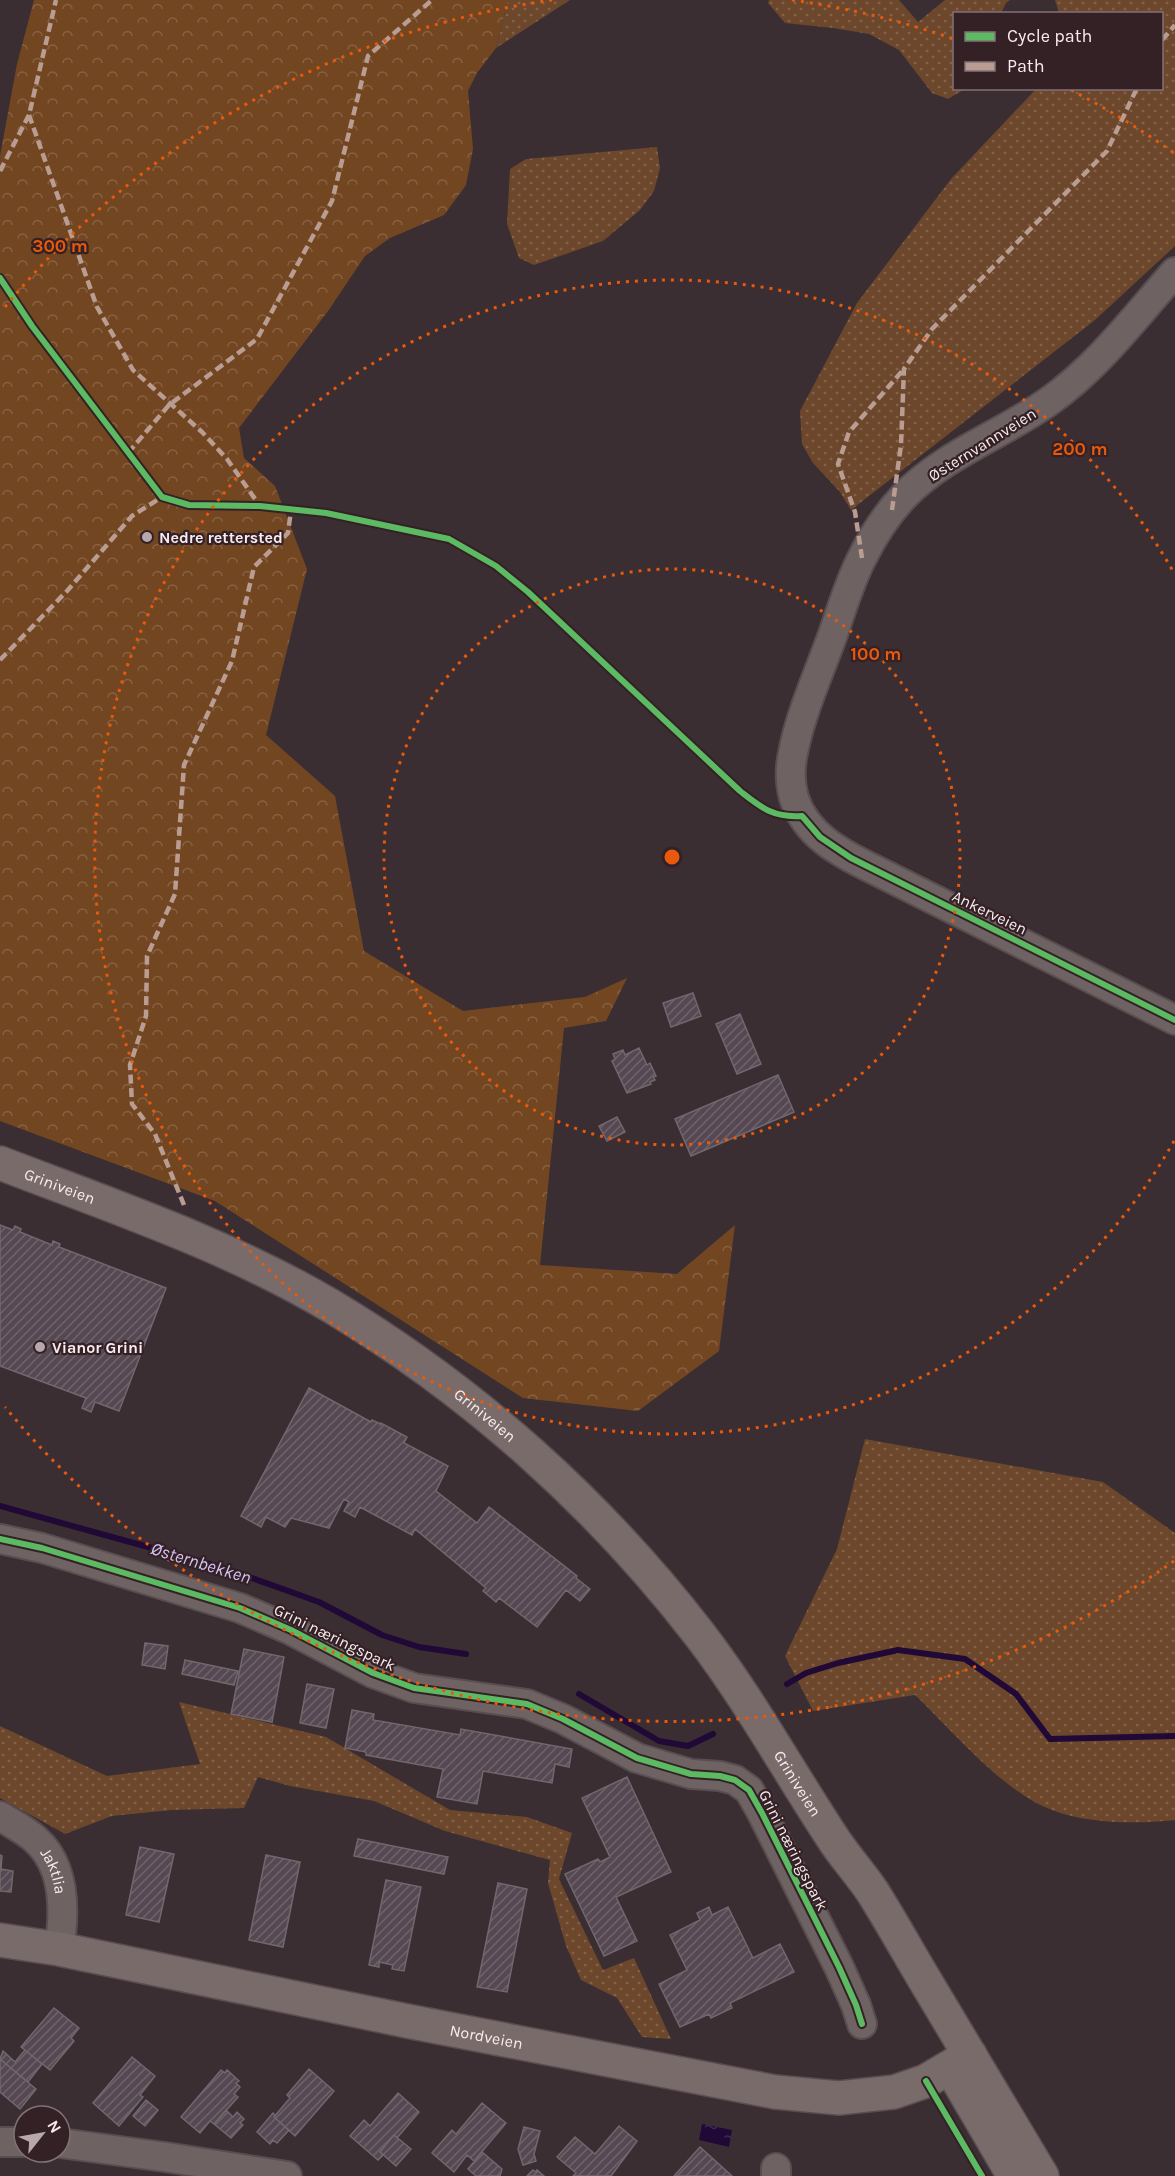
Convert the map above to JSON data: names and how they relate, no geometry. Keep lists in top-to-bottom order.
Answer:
{
  "streets": {
    "main road": ["Griniveien", "Nordveien"],
    "street": [
      "Østernvannveien",
      "Ankerveien",
      "Grini næringspark",
      "Jaktlia"
    ]
  },
  "crossings": [
    ["Østernvannveien", "Ankerveien"],
    ["Griniveien", "Nordveien"],
    ["Jaktlia", "Nordveien"]
  ],
  "water": ["Østernbekken"],
  "places": ["Nedre rettersted", "Vianor Grini"],
  "legend": ["Cycle path", "Path"],
  "north": "top right",
  "rings": ["300 m", "200 m", "100 m"]
}
